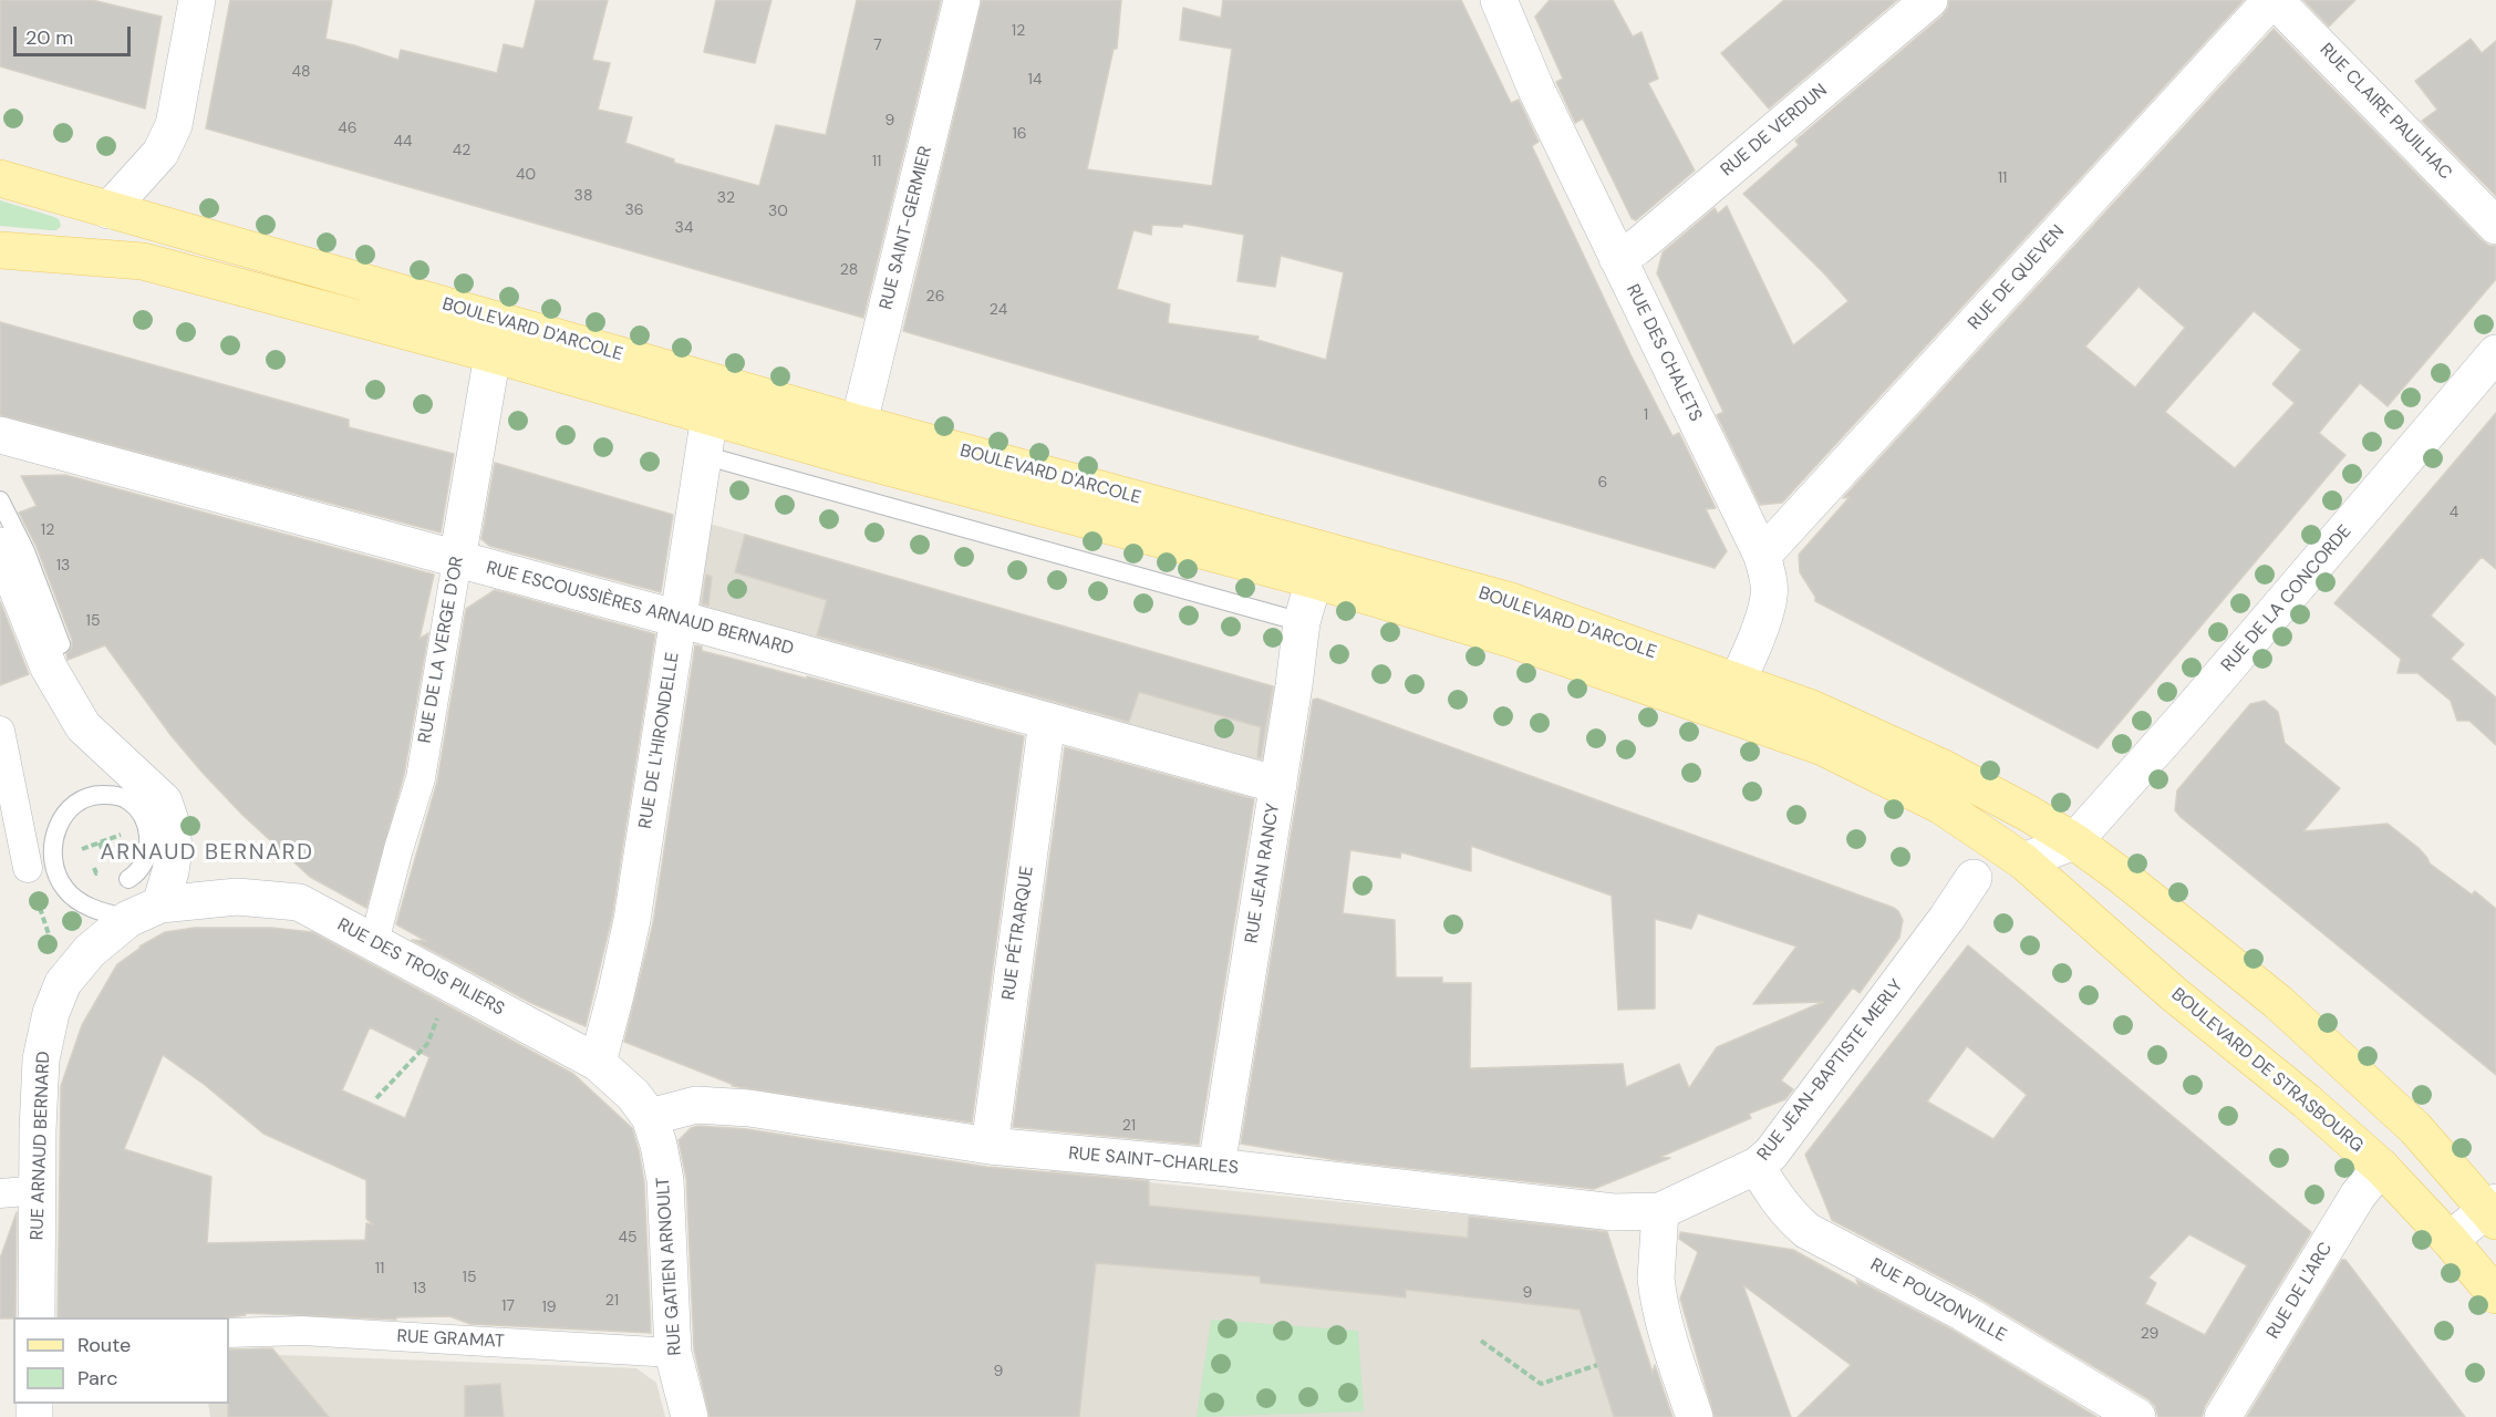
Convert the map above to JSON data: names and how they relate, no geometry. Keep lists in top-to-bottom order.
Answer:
{
  "streets": {
    "main road": ["BOULEVARD D'ARCOLE", "BOULEVARD DE STRASBOURG"],
    "street": [
      "RUE CLAIRE PAUILHAC",
      "RUE DE VERDUN",
      "RUE SAINT-GERMIER",
      "RUE DE QUEVEN",
      "RUE DES CHALETS",
      "RUE DE LA CONCORDE",
      "RUE ESCOUSSIÈRES ARNAUD BERNARD",
      "RUE DE LA VERGE D'OR",
      "RUE DE L'HIRONDELLE",
      "RUE JEAN RANCY",
      "RUE PÉTRARQUE",
      "RUE DES TROIS PILIERS",
      "RUE JEAN-BAPTISTE MERLY",
      "RUE ARNAUD BERNARD",
      "RUE SAINT-CHARLES",
      "RUE GATIEN ARNOULT",
      "RUE DE L'ARC",
      "RUE POUZONVILLE",
      "RUE GRAMAT"
    ]
  },
  "crossings": [
    ["RUE CLAIRE PAUILHAC", "RUE DE QUEVEN"],
    ["RUE DE VERDUN", "RUE DES CHALETS"],
    ["RUE SAINT-GERMIER", "BOULEVARD D'ARCOLE"],
    ["RUE DE QUEVEN", "RUE DES CHALETS"],
    ["BOULEVARD D'ARCOLE", "RUE DES CHALETS"],
    ["BOULEVARD D'ARCOLE", "RUE DE LA CONCORDE"],
    ["BOULEVARD D'ARCOLE", "RUE DE LA VERGE D'OR"],
    ["BOULEVARD D'ARCOLE", "RUE DE L'HIRONDELLE"],
    ["BOULEVARD D'ARCOLE", "RUE JEAN RANCY"],
    ["BOULEVARD D'ARCOLE", "BOULEVARD DE STRASBOURG"],
    ["RUE ESCOUSSIÈRES ARNAUD BERNARD", "RUE DE LA VERGE D'OR"],
    ["RUE ESCOUSSIÈRES ARNAUD BERNARD", "RUE DE L'HIRONDELLE"],
    ["RUE ESCOUSSIÈRES ARNAUD BERNARD", "RUE JEAN RANCY"],
    ["RUE ESCOUSSIÈRES ARNAUD BERNARD", "RUE PÉTRARQUE"],
    ["RUE DE LA VERGE D'OR", "RUE DES TROIS PILIERS"],
    ["RUE DE L'HIRONDELLE", "RUE DES TROIS PILIERS"],
    ["RUE JEAN RANCY", "RUE SAINT-CHARLES"],
    ["RUE PÉTRARQUE", "RUE SAINT-CHARLES"],
    ["RUE DES TROIS PILIERS", "RUE ARNAUD BERNARD"],
    ["RUE DES TROIS PILIERS", "RUE SAINT-CHARLES"],
    ["RUE DES TROIS PILIERS", "RUE GATIEN ARNOULT"],
    ["RUE JEAN-BAPTISTE MERLY", "RUE SAINT-CHARLES"],
    ["RUE JEAN-BAPTISTE MERLY", "RUE POUZONVILLE"],
    ["BOULEVARD DE STRASBOURG", "RUE DE L'ARC"],
    ["RUE SAINT-CHARLES", "RUE GATIEN ARNOULT"],
    ["RUE GATIEN ARNOULT", "RUE GRAMAT"]
  ],
  "districts": ["ARNAUD BERNARD"],
  "house_numbers": [
    "12",
    "7",
    "48",
    "14",
    "9",
    "46",
    "16",
    "44",
    "42",
    "11",
    "40",
    "11",
    "38",
    "32",
    "36",
    "30",
    "34",
    "28",
    "26",
    "24",
    "1",
    "6",
    "4",
    "12",
    "13",
    "15",
    "21",
    "45",
    "11",
    "15",
    "13",
    "9",
    "21",
    "17",
    "19",
    "29",
    "9"
  ],
  "legend": ["Route", "Parc"],
  "scale_bar": "20 m"
}
